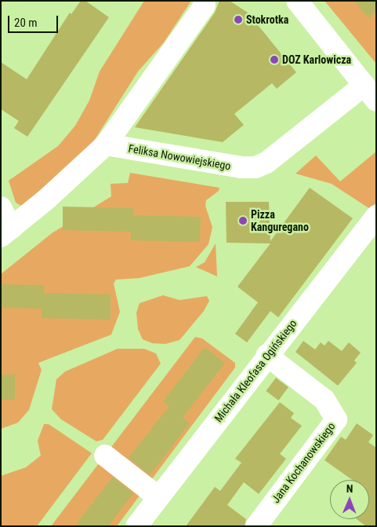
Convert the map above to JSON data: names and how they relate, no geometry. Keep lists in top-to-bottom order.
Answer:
{
  "streets": {
    "street": ["Feliksa Nowowiejskiego", "Michała Kleofasa Ogińskiego", "Jana Kochanowskiego"]
  },
  "crossings": [
    ["Michała Kleofasa Ogińskiego", "Jana Kochanowskiego"]
  ],
  "places": ["Stokrotka", "DOZ Karlowicza", "Pizza Kanguregano"],
  "scale_bar": "20 m",
  "north": "top"
}
